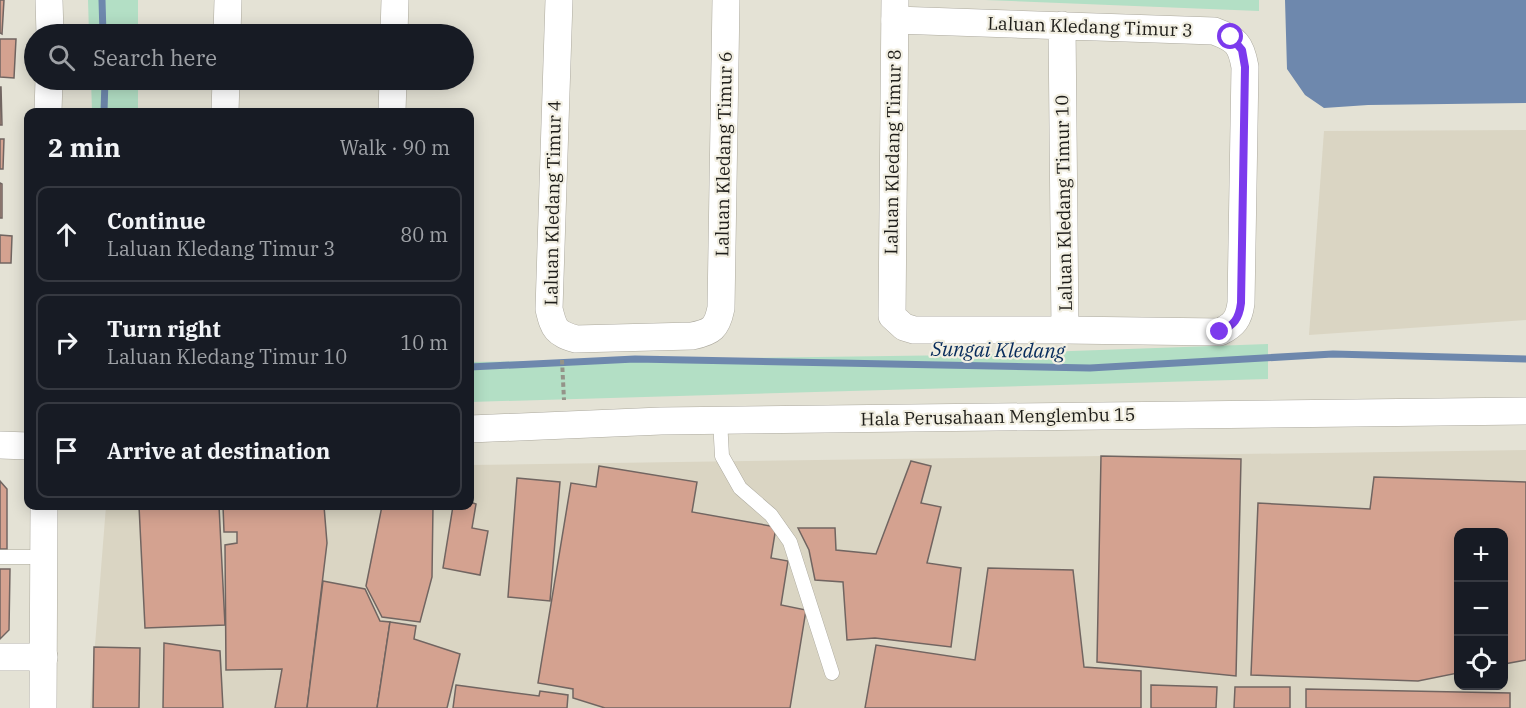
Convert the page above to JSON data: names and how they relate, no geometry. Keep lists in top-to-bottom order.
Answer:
{
  "streets": {
    "street": [
      "Laluan Kledang Timur 3",
      "Laluan Kledang Timur 8",
      "Laluan Kledang Timur 6",
      "Laluan Kledang Timur 4",
      "Laluan Kledang Timur 10",
      "Hala Perusahaan Menglembu 15"
    ]
  },
  "crossings": [
    ["Laluan Kledang Timur 3", "Laluan Kledang Timur 8"],
    ["Laluan Kledang Timur 3", "Laluan Kledang Timur 10"],
    ["Laluan Kledang Timur 8", "Laluan Kledang Timur 10"],
    ["Laluan Kledang Timur 6", "Laluan Kledang Timur 4"]
  ],
  "water": ["Sungai Kledang"],
  "page": {
    "search": "Search here",
    "heading": ["2 min", "Walk · 90 m"],
    "list": [
      ["Continue", "Laluan Kledang Timur 3", "80 m"],
      ["Turn right", "Laluan Kledang Timur 10", "10 m"],
      "Arrive at destination"
    ],
    "map_buttons": ["+", "−"]
  }
}
